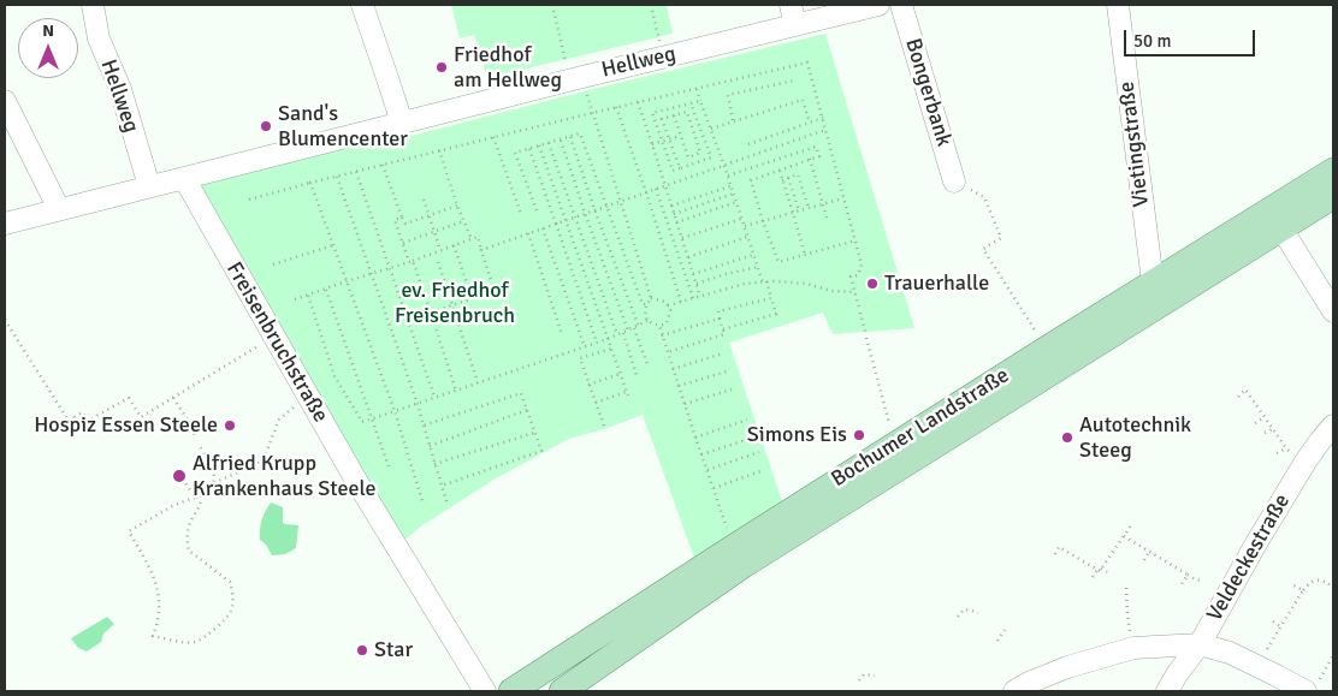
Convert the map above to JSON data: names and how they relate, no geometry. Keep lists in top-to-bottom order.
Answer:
{
  "streets": {
    "main road": ["Bochumer Landstraße"],
    "street": [
      "Hellweg",
      "Bongerbank",
      "Vietingstraße",
      "Freisenbruchstraße",
      "Veldeckestraße"
    ]
  },
  "crossings": [
    ["Hellweg", "Freisenbruchstraße"],
    ["Vietingstraße", "Bochumer Landstraße"]
  ],
  "parks": ["ev. Friedhof Freisenbruch"],
  "places": [
    "Friedhof am Hellweg",
    "Sand's Blumencenter",
    "Trauerhalle",
    "Hospiz Essen Steele",
    "Simons Eis",
    "Autotechnik Steeg",
    "Alfried Krupp Krankenhaus Steele",
    "Star"
  ],
  "scale_bar": "50 m",
  "north": "top"
}
